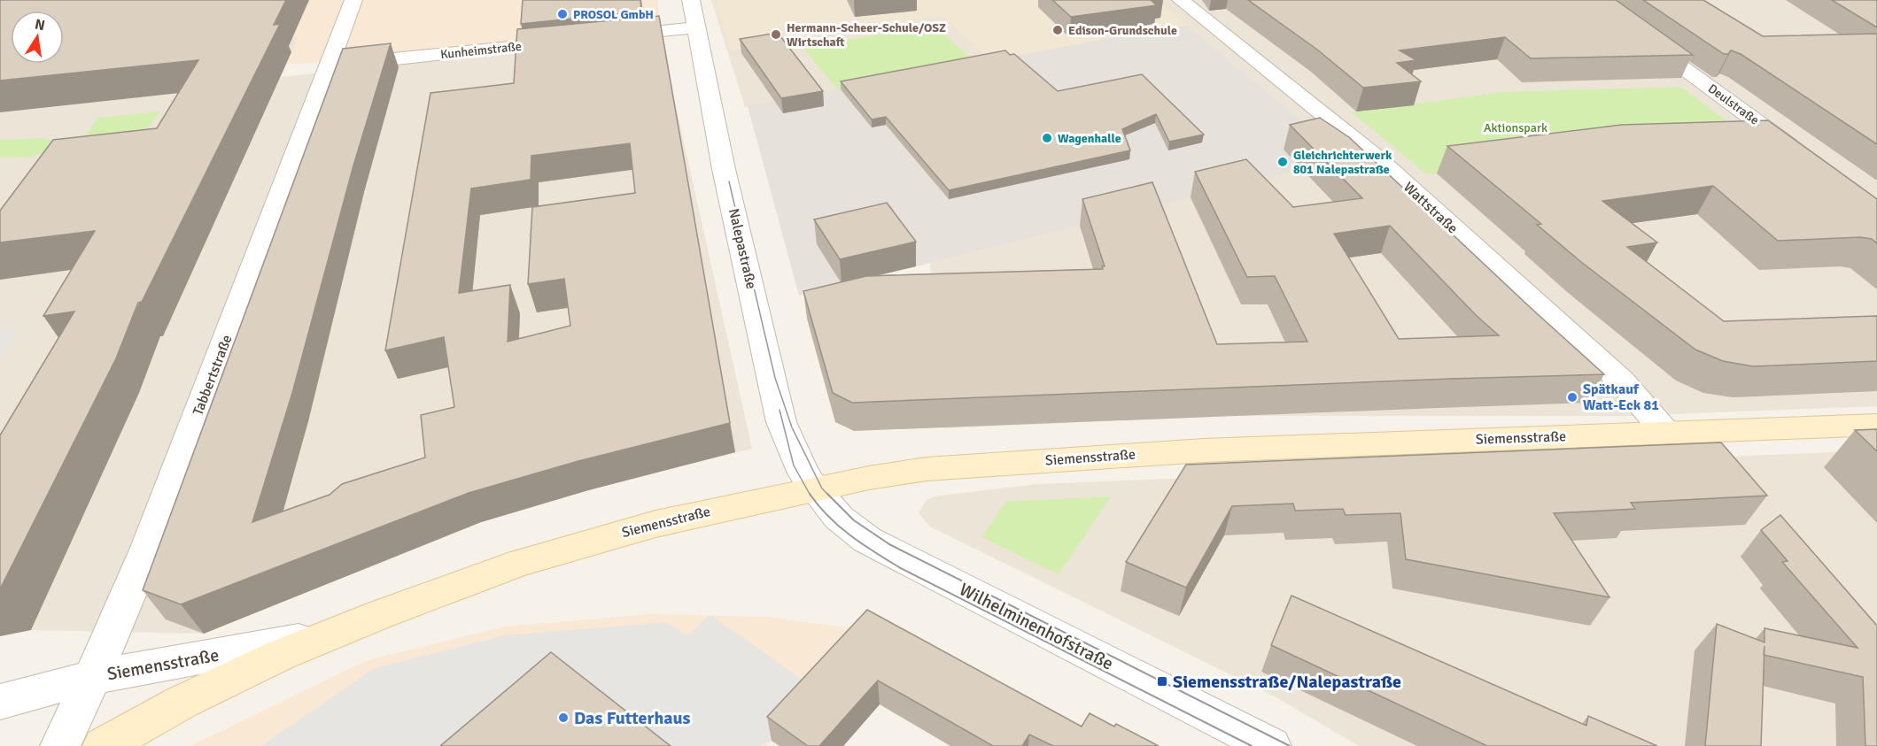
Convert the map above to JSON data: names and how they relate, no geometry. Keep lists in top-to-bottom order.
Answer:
{
  "streets": {
    "main road": ["Siemensstraße"],
    "street": [
      "Kunheimstraße",
      "Deulstraße",
      "Wattstraße",
      "Nalepastraße",
      "Tabbertstraße",
      "Wilhelminenhofstraße"
    ]
  },
  "crossings": [
    ["Kunheimstraße", "Tabbertstraße"],
    ["Wattstraße", "Siemensstraße"],
    ["Nalepastraße", "Siemensstraße"],
    ["Nalepastraße", "Wilhelminenhofstraße"],
    ["Tabbertstraße", "Siemensstraße"],
    ["Siemensstraße", "Wilhelminenhofstraße"]
  ],
  "parks": ["Aktionspark"],
  "places": {
    "other": [
      "PROSOL GmbH",
      "Edison-Grundschule",
      "Hermann-Scheer-Schule/OSZ Wirtschaft",
      "Wagenhalle",
      "Gleichrichterwerk 801 Nalepastraße",
      "Spätkauf Watt-Eck 81",
      "Das Futterhaus"
    ],
    "transit": ["Siemensstraße/Nalepastraße"]
  },
  "north": "top"
}
